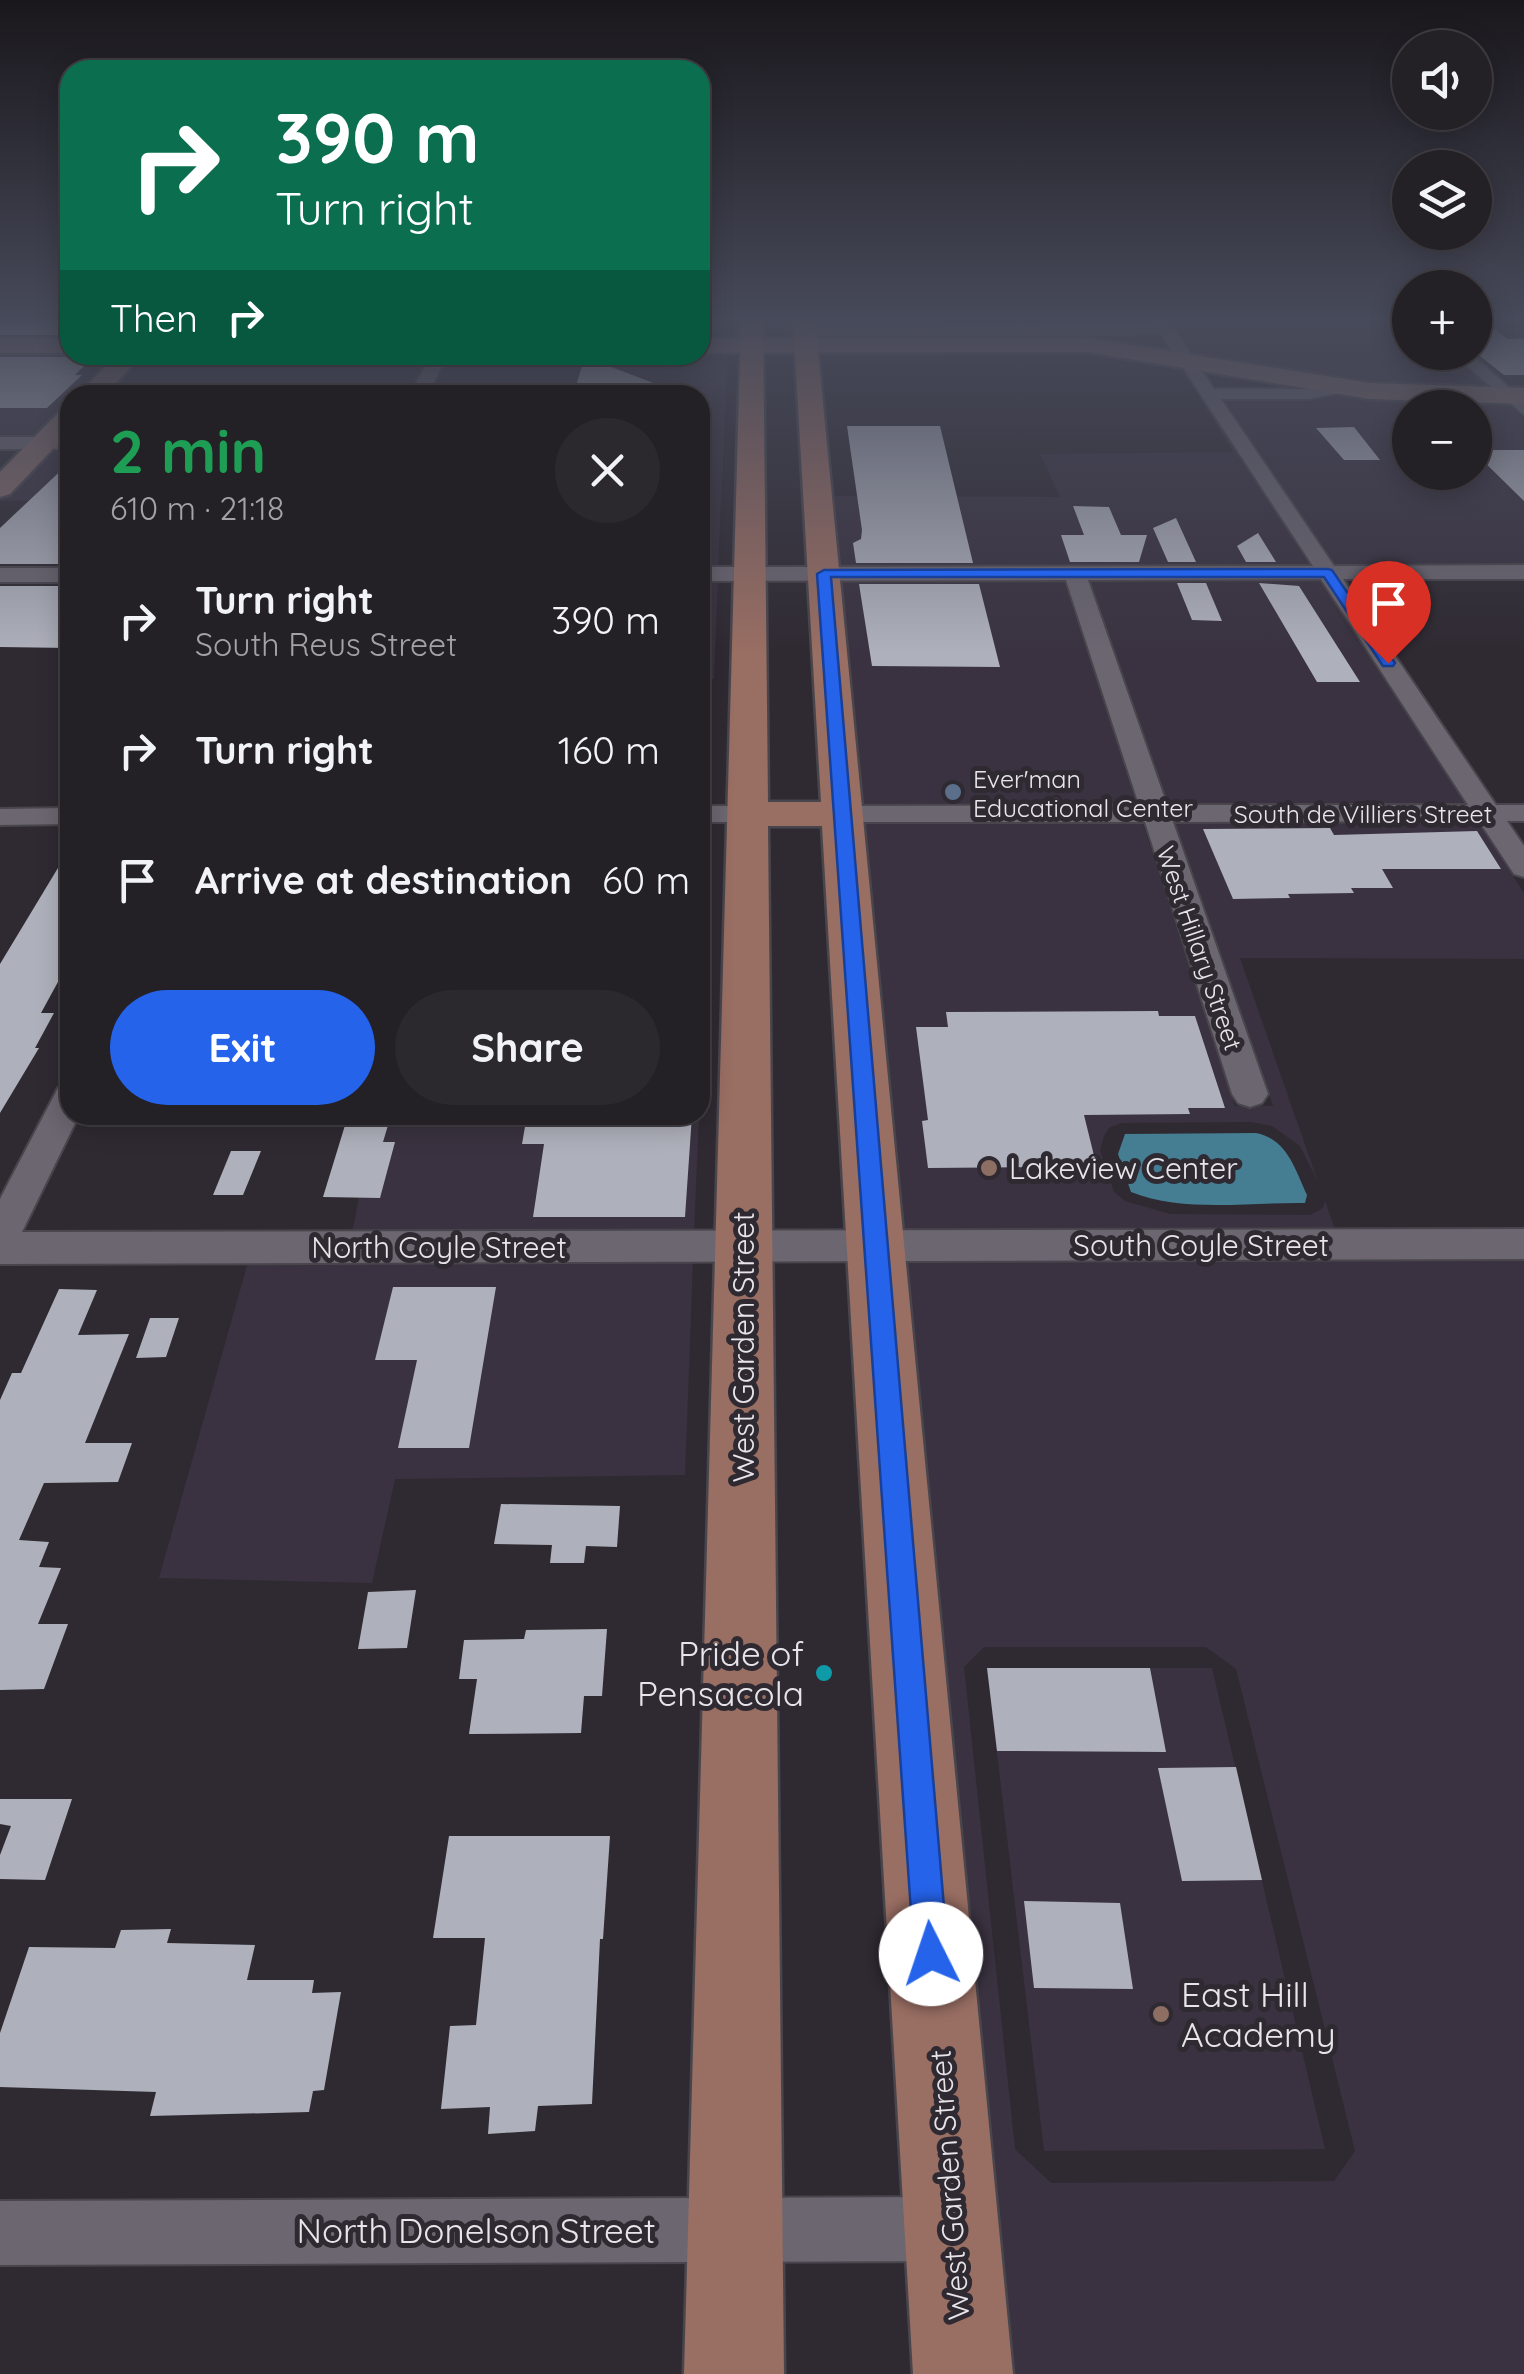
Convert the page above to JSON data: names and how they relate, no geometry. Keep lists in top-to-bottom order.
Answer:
{
  "streets": {
    "main road": ["West Garden Street"],
    "street": [
      "South de Villiers Street",
      "West Hillary Street",
      "South Coyle Street",
      "North Coyle Street",
      "North Donelson Street"
    ]
  },
  "crossings": [
    ["South de Villiers Street", "West Hillary Street"],
    ["South de Villiers Street", "West Garden Street"],
    ["South Coyle Street", "North Coyle Street"],
    ["South Coyle Street", "West Garden Street"],
    ["North Coyle Street", "West Garden Street"],
    ["West Garden Street", "North Donelson Street"]
  ],
  "places": [
    "Ever'man Educational Center",
    "Lakeview Center",
    "Pride of Pensacola",
    "East Hill Academy"
  ],
  "page": {
    "map_buttons": ["+", "−"],
    "turn": ["390 m", "Turn right"],
    "then": "Then",
    "heading": ["2 min", "610 m · 21:18"],
    "list": [
      {
        "name": "Turn right",
        "note": "South Reus Street",
        "value": "390 m"
      },
      {
        "name": "Turn right",
        "value": "160 m"
      },
      {
        "name": "Arrive at destination",
        "value": "60 m"
      }
    ],
    "buttons": ["Exit", "Share"]
  }
}
